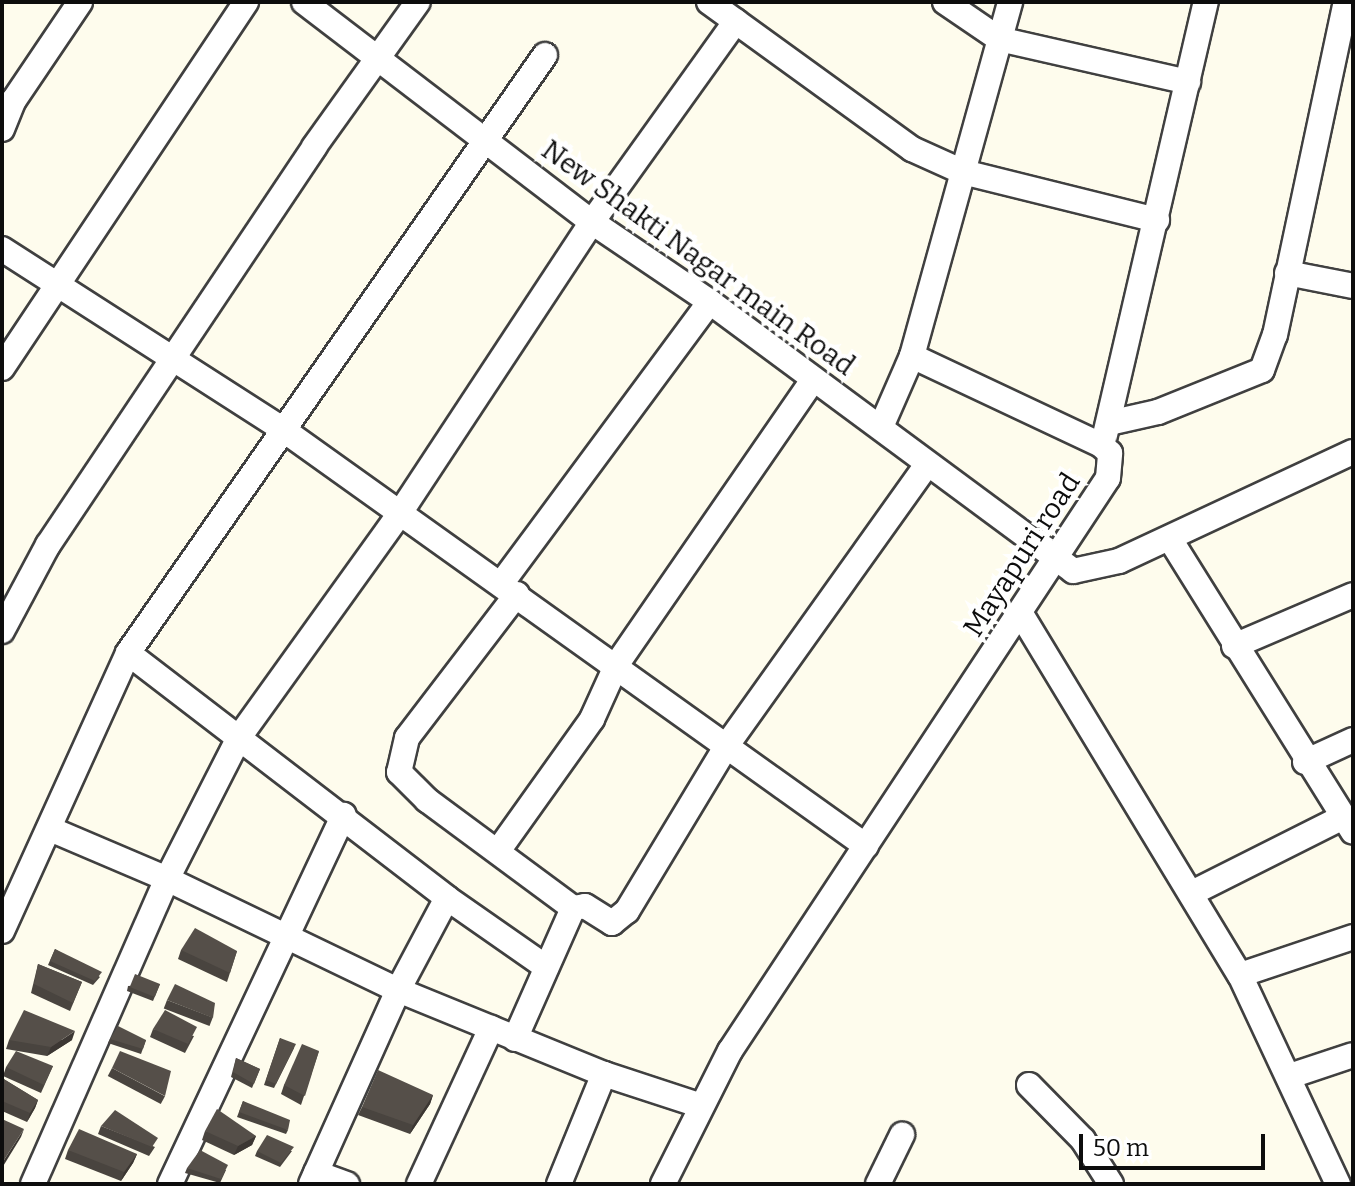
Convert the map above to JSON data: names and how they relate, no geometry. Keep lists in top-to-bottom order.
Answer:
{
  "streets": {
    "street": ["New Shakti Nagar main Road", "Mayapuri road"]
  },
  "crossings": [
    ["New Shakti Nagar main Road", "Mayapuri road"]
  ],
  "scale_bar": "50 m"
}
